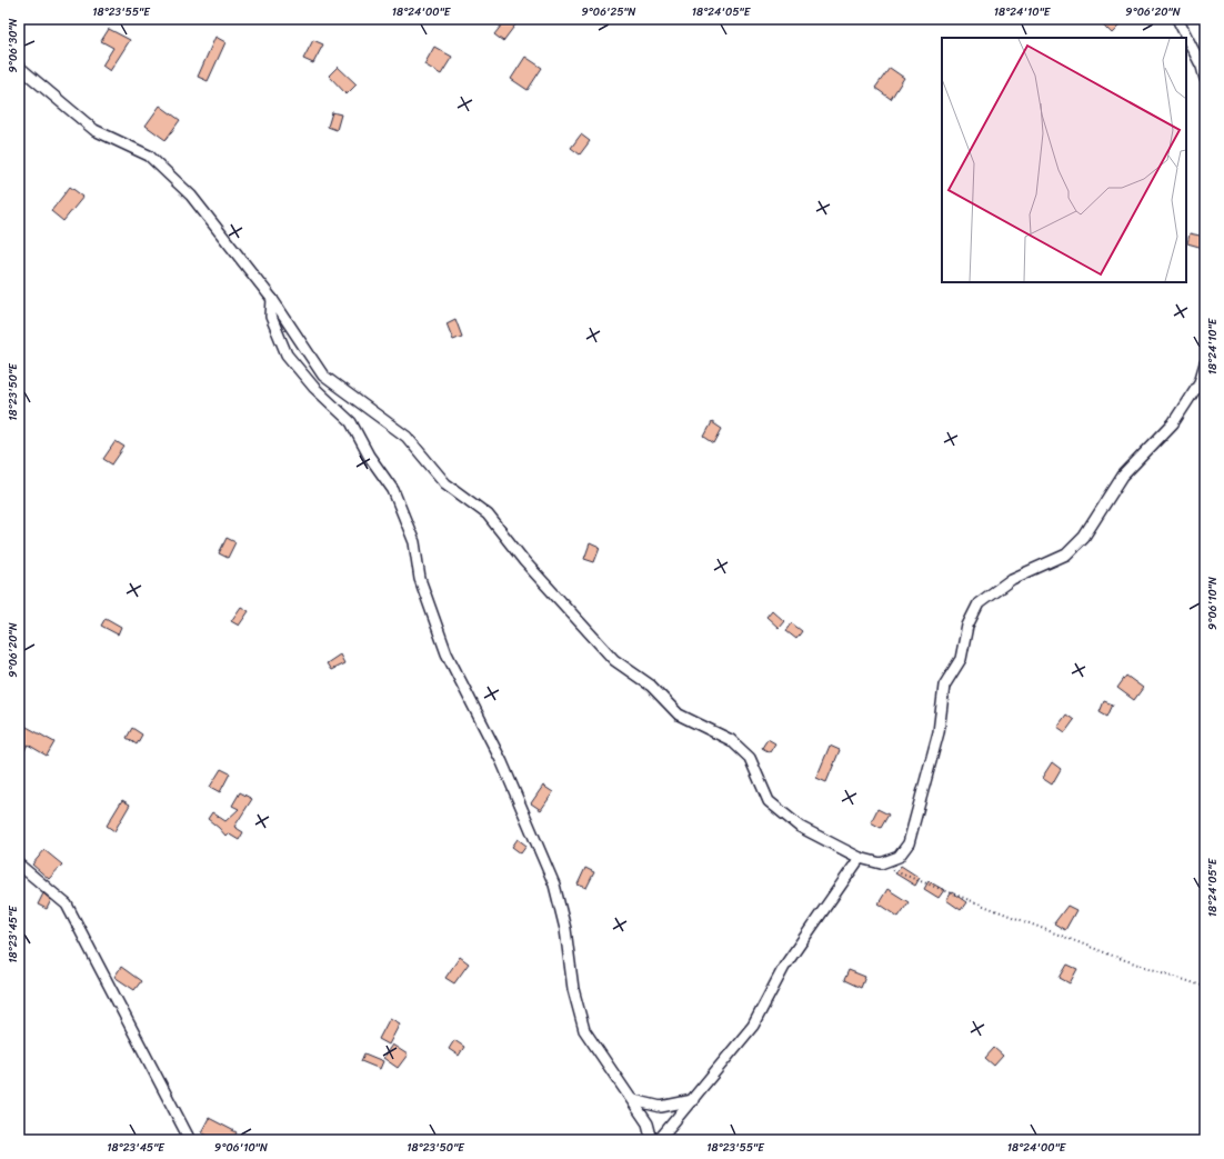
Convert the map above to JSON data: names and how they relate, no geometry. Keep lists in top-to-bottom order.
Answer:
{
  "coordinates": [
    "18°23'55\"E",
    "18°24'00\"E",
    "9°06'25\"N",
    "18°24'05\"E",
    "18°24'10\"E",
    "9°06'20\"N",
    "9°06'30\"N",
    "18°23'50\"E",
    "9°06'10\"N",
    "18°23'45\"E"
  ]
}
